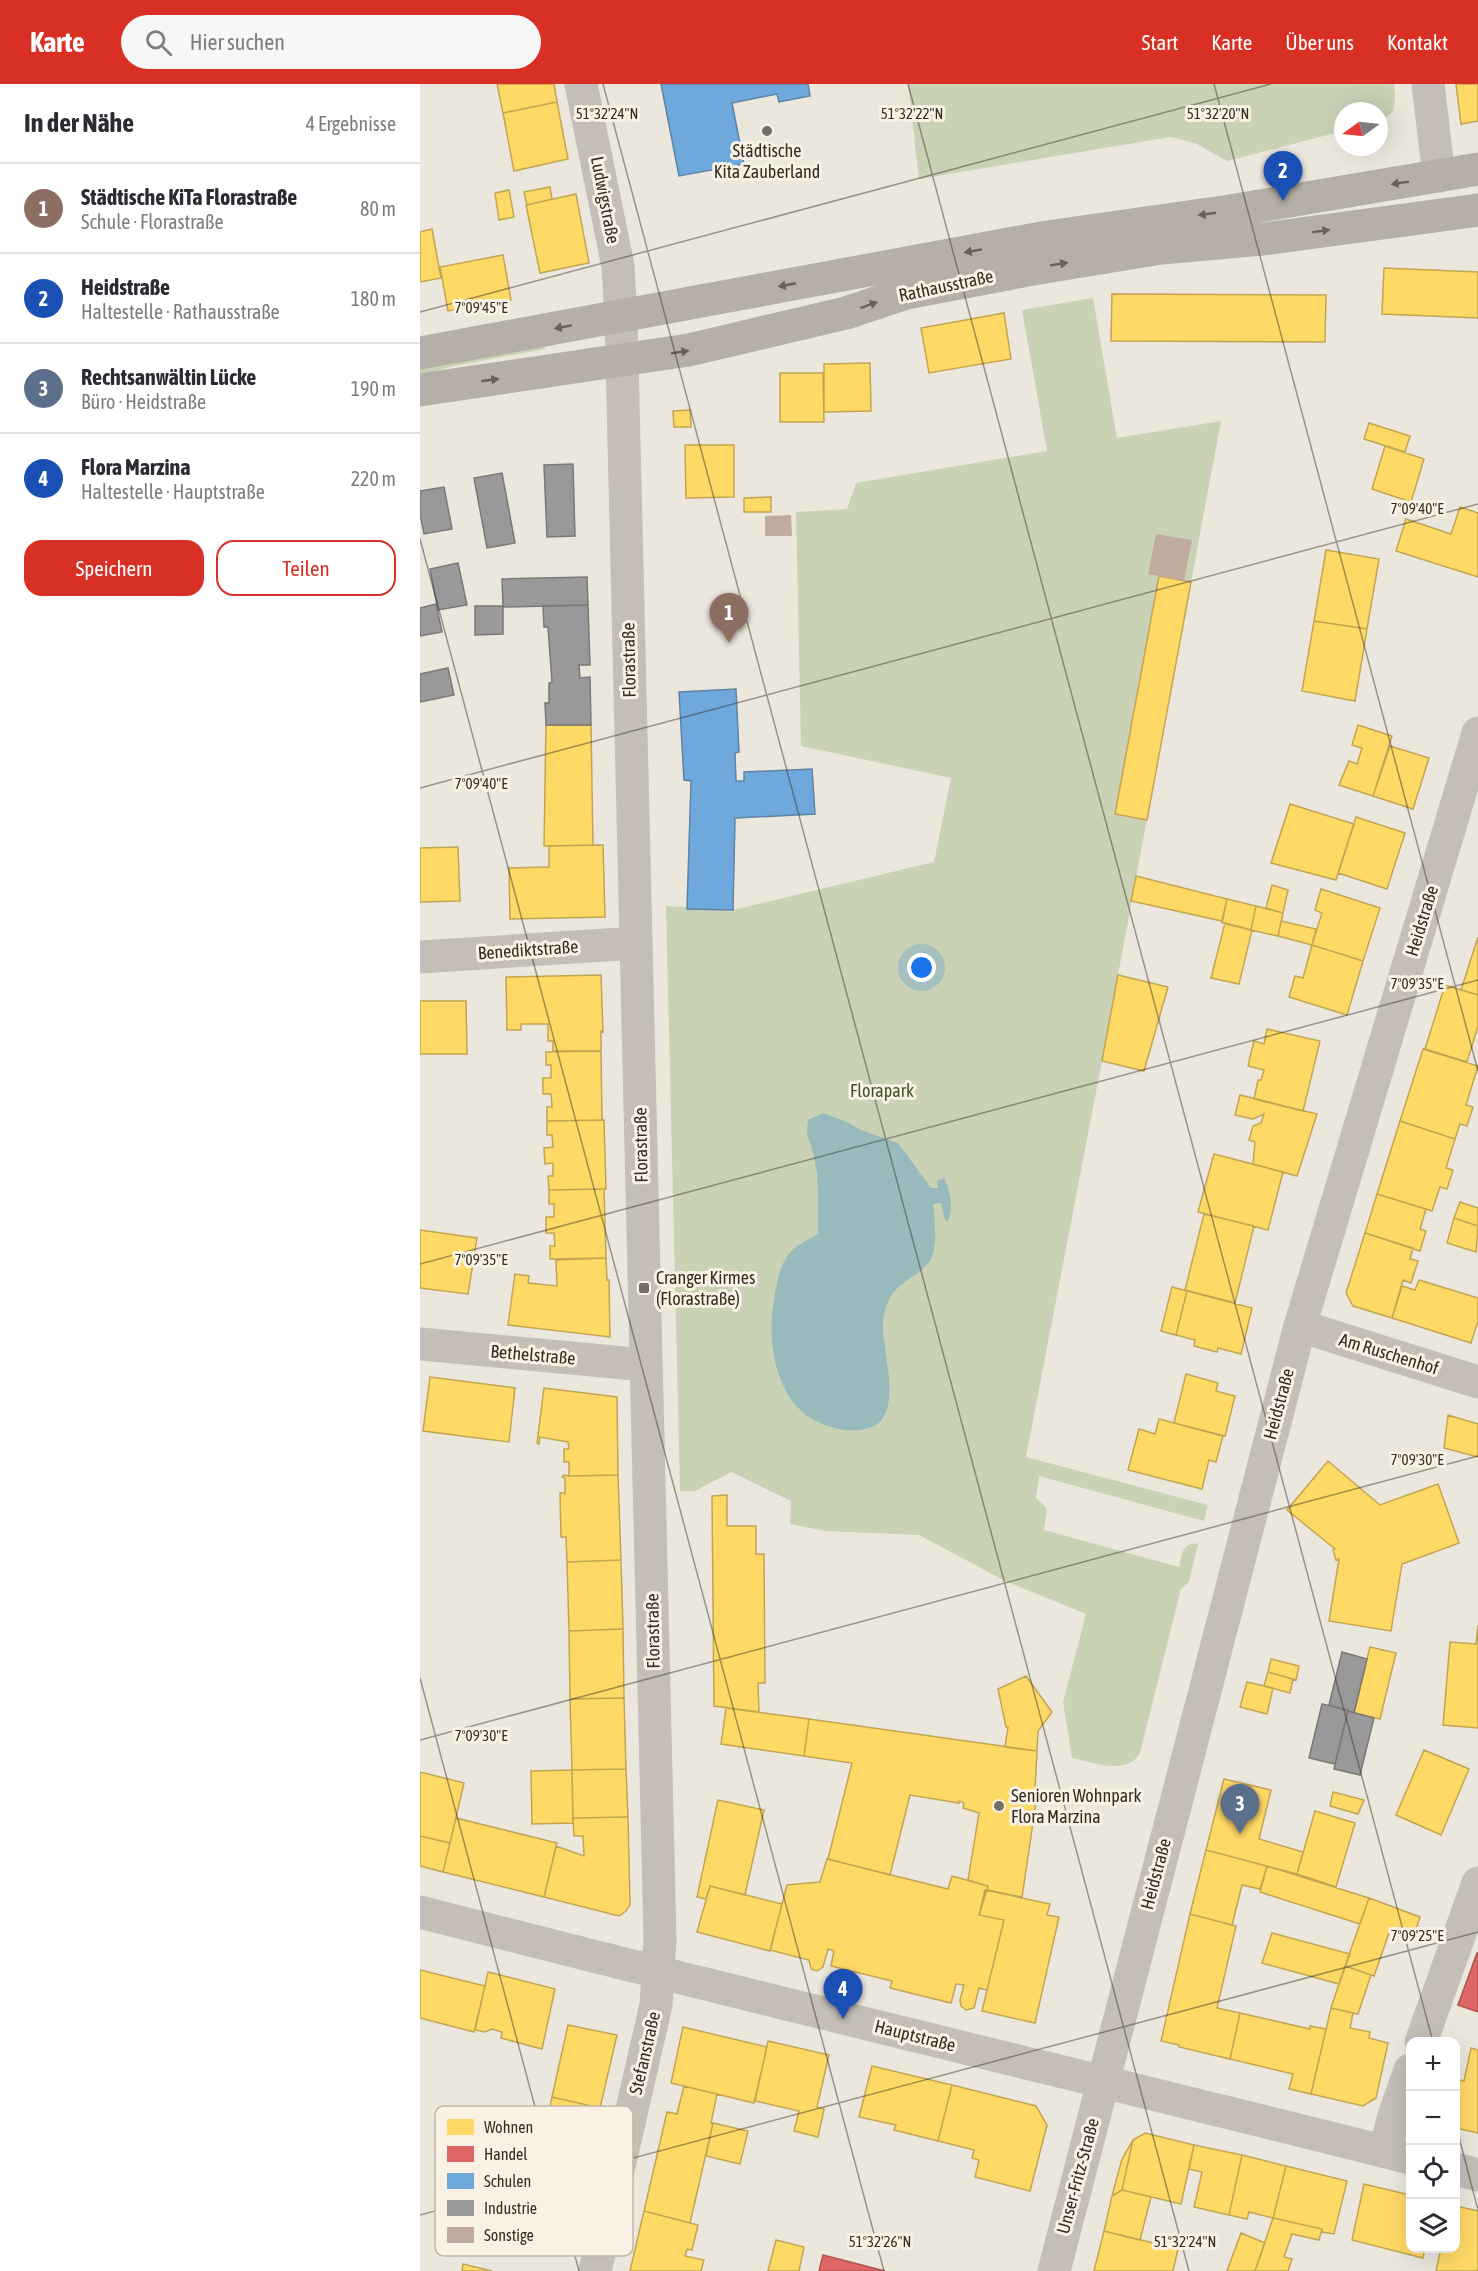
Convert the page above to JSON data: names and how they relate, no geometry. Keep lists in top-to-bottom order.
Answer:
{
  "streets": {
    "street": [
      "Ludwigstraße",
      "Rathausstraße",
      "Florastraße",
      "Heidstraße",
      "Benediktstraße",
      "Am Ruschenhof",
      "Bethelstraße",
      "Hauptstraße",
      "Stefanstraße",
      "Unser-Fritz-Straße"
    ]
  },
  "crossings": [
    ["Ludwigstraße", "Rathausstraße"],
    ["Ludwigstraße", "Florastraße"],
    ["Rathausstraße", "Florastraße"],
    ["Florastraße", "Benediktstraße"],
    ["Florastraße", "Bethelstraße"],
    ["Florastraße", "Hauptstraße"],
    ["Florastraße", "Stefanstraße"],
    ["Heidstraße", "Am Ruschenhof"],
    ["Heidstraße", "Hauptstraße"],
    ["Heidstraße", "Unser-Fritz-Straße"],
    ["Hauptstraße", "Stefanstraße"],
    ["Hauptstraße", "Unser-Fritz-Straße"]
  ],
  "parks": ["Florapark"],
  "places": {
    "other": ["Städtische Kita Zauberland", "Senioren Wohnpark Flora Marzina"],
    "transit": ["Cranger Kirmes (Florastraße)"]
  },
  "legend": [
    "Wohnen",
    "Handel",
    "Schulen",
    "Industrie",
    "Sonstige"
  ],
  "north": "left",
  "page": {
    "header": "Karte",
    "search": "Hier suchen",
    "nav": [
      "Start",
      "Karte",
      "Über uns",
      "Kontakt"
    ],
    "heading": ["In der Nähe", "4 Ergebnisse"],
    "pins": [
      "2",
      "1",
      "3",
      "4"
    ],
    "list": [
      {
        "mark": "1",
        "name": "Städtische KiTa Florastraße",
        "note": "Schule · Florastraße",
        "value": "80 m"
      },
      {
        "mark": "2",
        "name": "Heidstraße",
        "note": "Haltestelle · Rathausstraße",
        "value": "180 m"
      },
      {
        "mark": "3",
        "name": "Rechtsanwältin Lücke",
        "note": "Büro · Heidstraße",
        "value": "190 m"
      },
      {
        "mark": "4",
        "name": "Flora Marzina",
        "note": "Haltestelle · Hauptstraße",
        "value": "220 m"
      }
    ],
    "buttons": ["Speichern", "Teilen"],
    "map_buttons": ["+", "−"]
  },
  "coordinates": [
    "51°32'24\"N",
    "51°32'22\"N",
    "51°32'20\"N",
    "7°09'45\"E",
    "7°09'40\"E",
    "7°09'35\"E",
    "7°09'30\"E",
    "7°09'25\"E",
    "51°32'26\"N"
  ]
}
